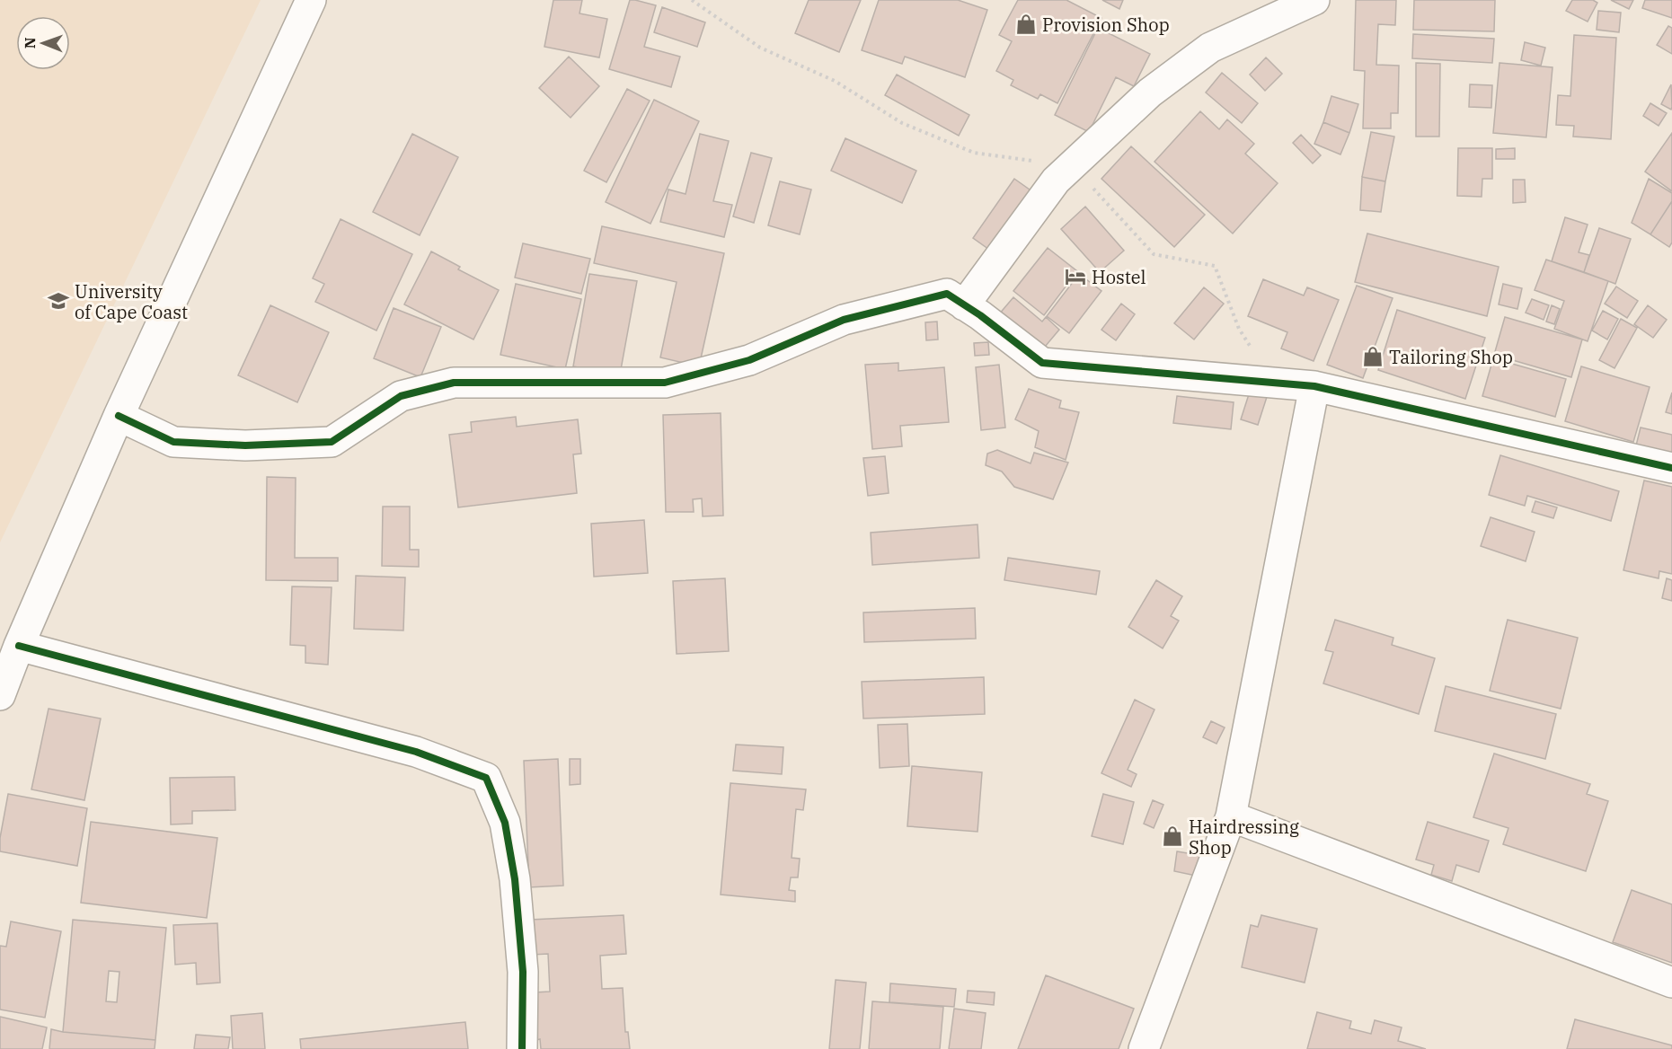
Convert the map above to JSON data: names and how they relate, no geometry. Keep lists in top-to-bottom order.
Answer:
{
  "places": {
    "shop": ["Provision Shop", "Tailoring Shop", "Hairdressing Shop"],
    "hotel": ["Hostel"],
    "school or university": ["University of Cape Coast"]
  },
  "north": "left"
}
